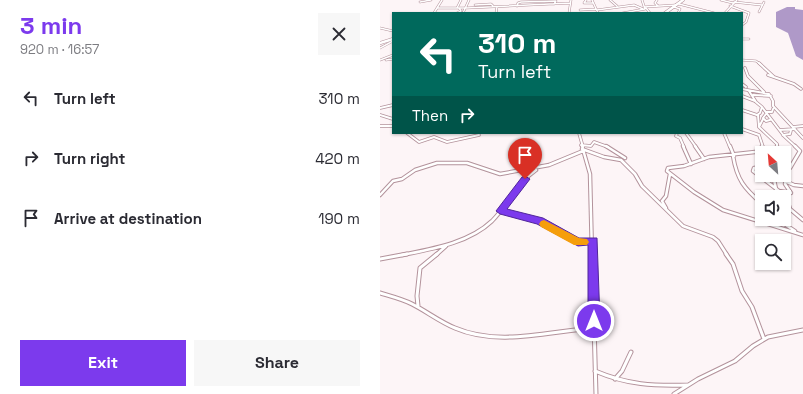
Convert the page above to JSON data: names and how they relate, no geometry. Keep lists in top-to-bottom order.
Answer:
{
  "north": "top left",
  "page": {
    "heading": ["3 min", "920 m · 16:57"],
    "turn": ["310 m", "Turn left"],
    "list": [
      {
        "name": "Turn left",
        "value": "310 m"
      },
      {
        "name": "Turn right",
        "value": "420 m"
      },
      {
        "name": "Arrive at destination",
        "value": "190 m"
      }
    ],
    "then": "Then",
    "buttons": ["Exit", "Share"]
  }
}
